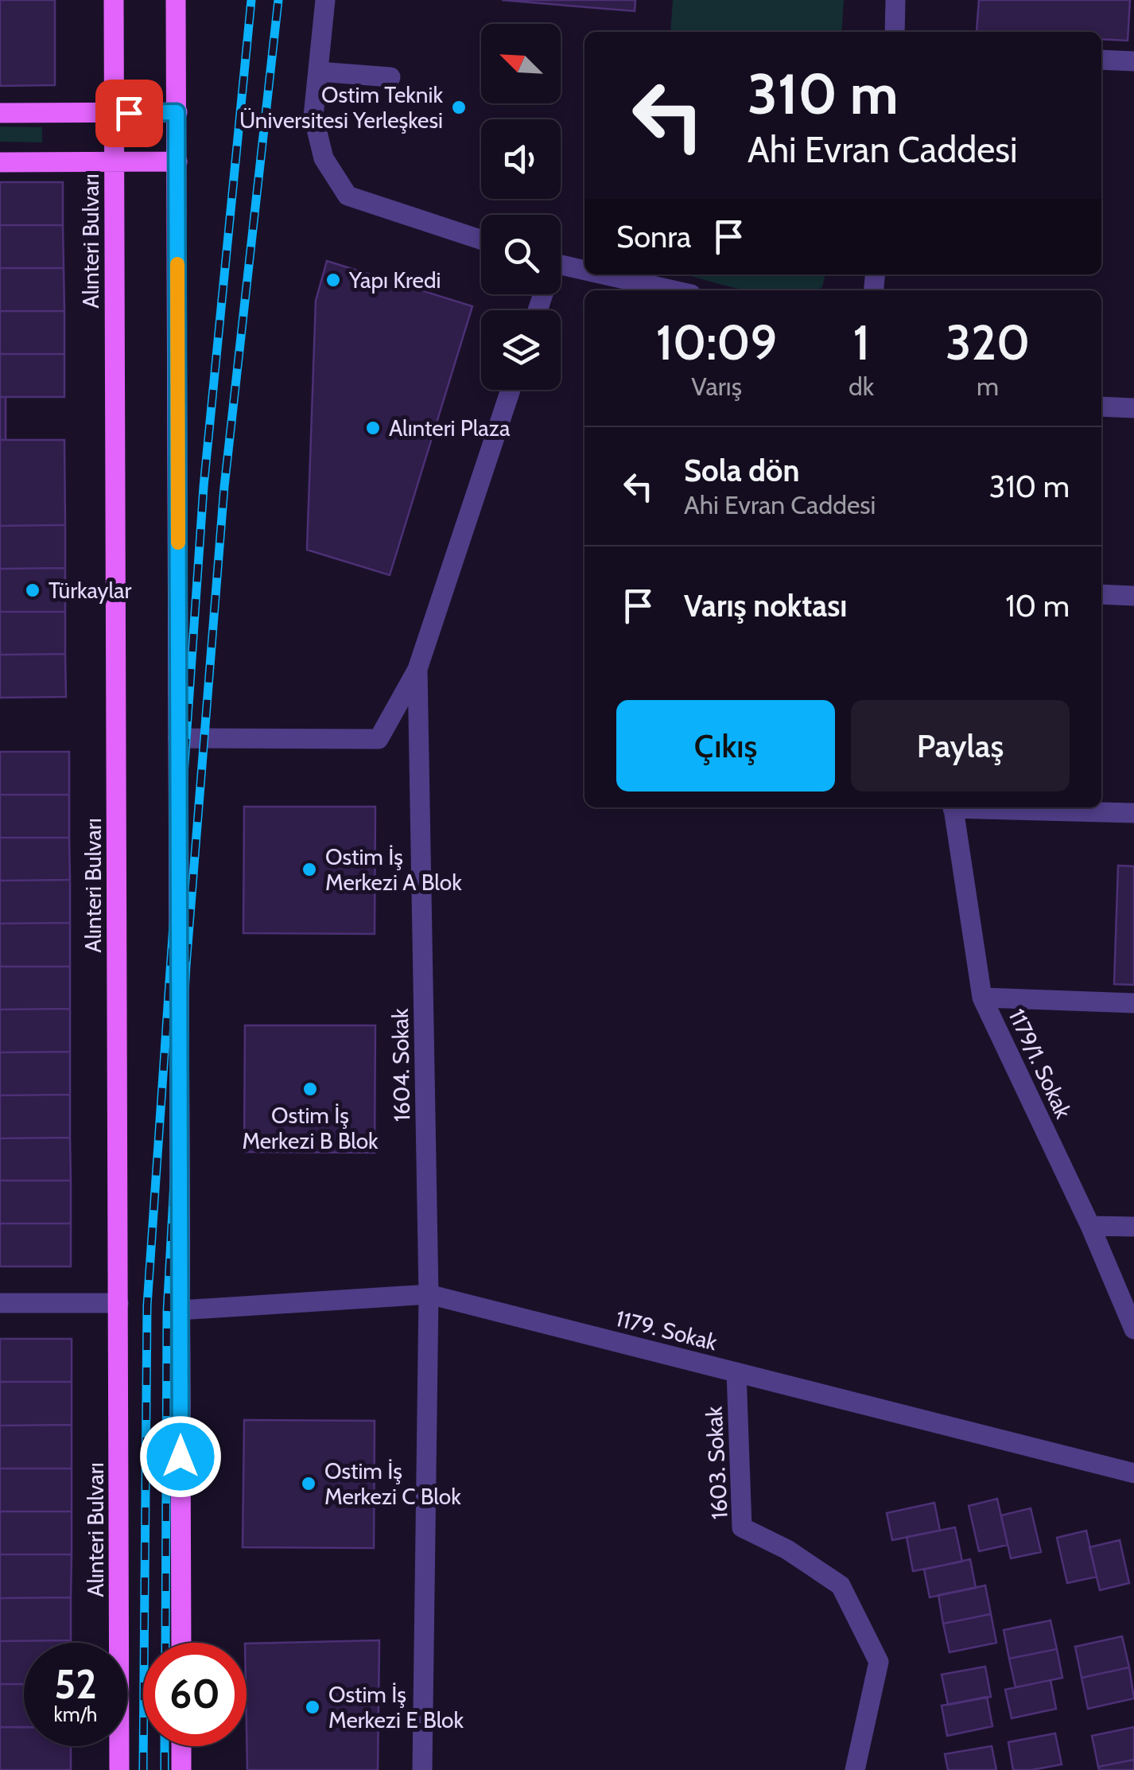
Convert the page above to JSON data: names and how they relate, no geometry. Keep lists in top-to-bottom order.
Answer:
{
  "streets": {
    "main road": ["Alınteri Bulvarı"],
    "street": [
      "1179/1. Sokak",
      "1604. Sokak",
      "1179. Sokak",
      "1603. Sokak"
    ]
  },
  "crossings": [
    ["1604. Sokak", "1179. Sokak"],
    ["1179. Sokak", "1603. Sokak"]
  ],
  "places": [
    "Ostim Teknik Üniversitesi Yerleşkesi",
    "Yapı Kredi",
    "Alınteri Plaza",
    "Türkaylar",
    "Ostim İş Merkezi A Blok",
    "Ostim İş Merkezi B Blok",
    "Ostim İş Merkezi C Blok",
    "Ostim İş Merkezi E Blok"
  ],
  "north": "top left",
  "page": {
    "turn": ["310 m", "Ahi Evran Caddesi"],
    "then": "Sonra",
    "eta": [
      "10:09",
      "Varış",
      "1",
      "dk",
      "320",
      "m"
    ],
    "list": [
      {
        "name": "Sola dön",
        "note": "Ahi Evran Caddesi",
        "value": "310 m"
      },
      {
        "name": "Varış noktası",
        "value": "10 m"
      }
    ],
    "buttons": ["Çıkış", "Paylaş"],
    "speed": "52 km/h",
    "limit": "60"
  }
}
